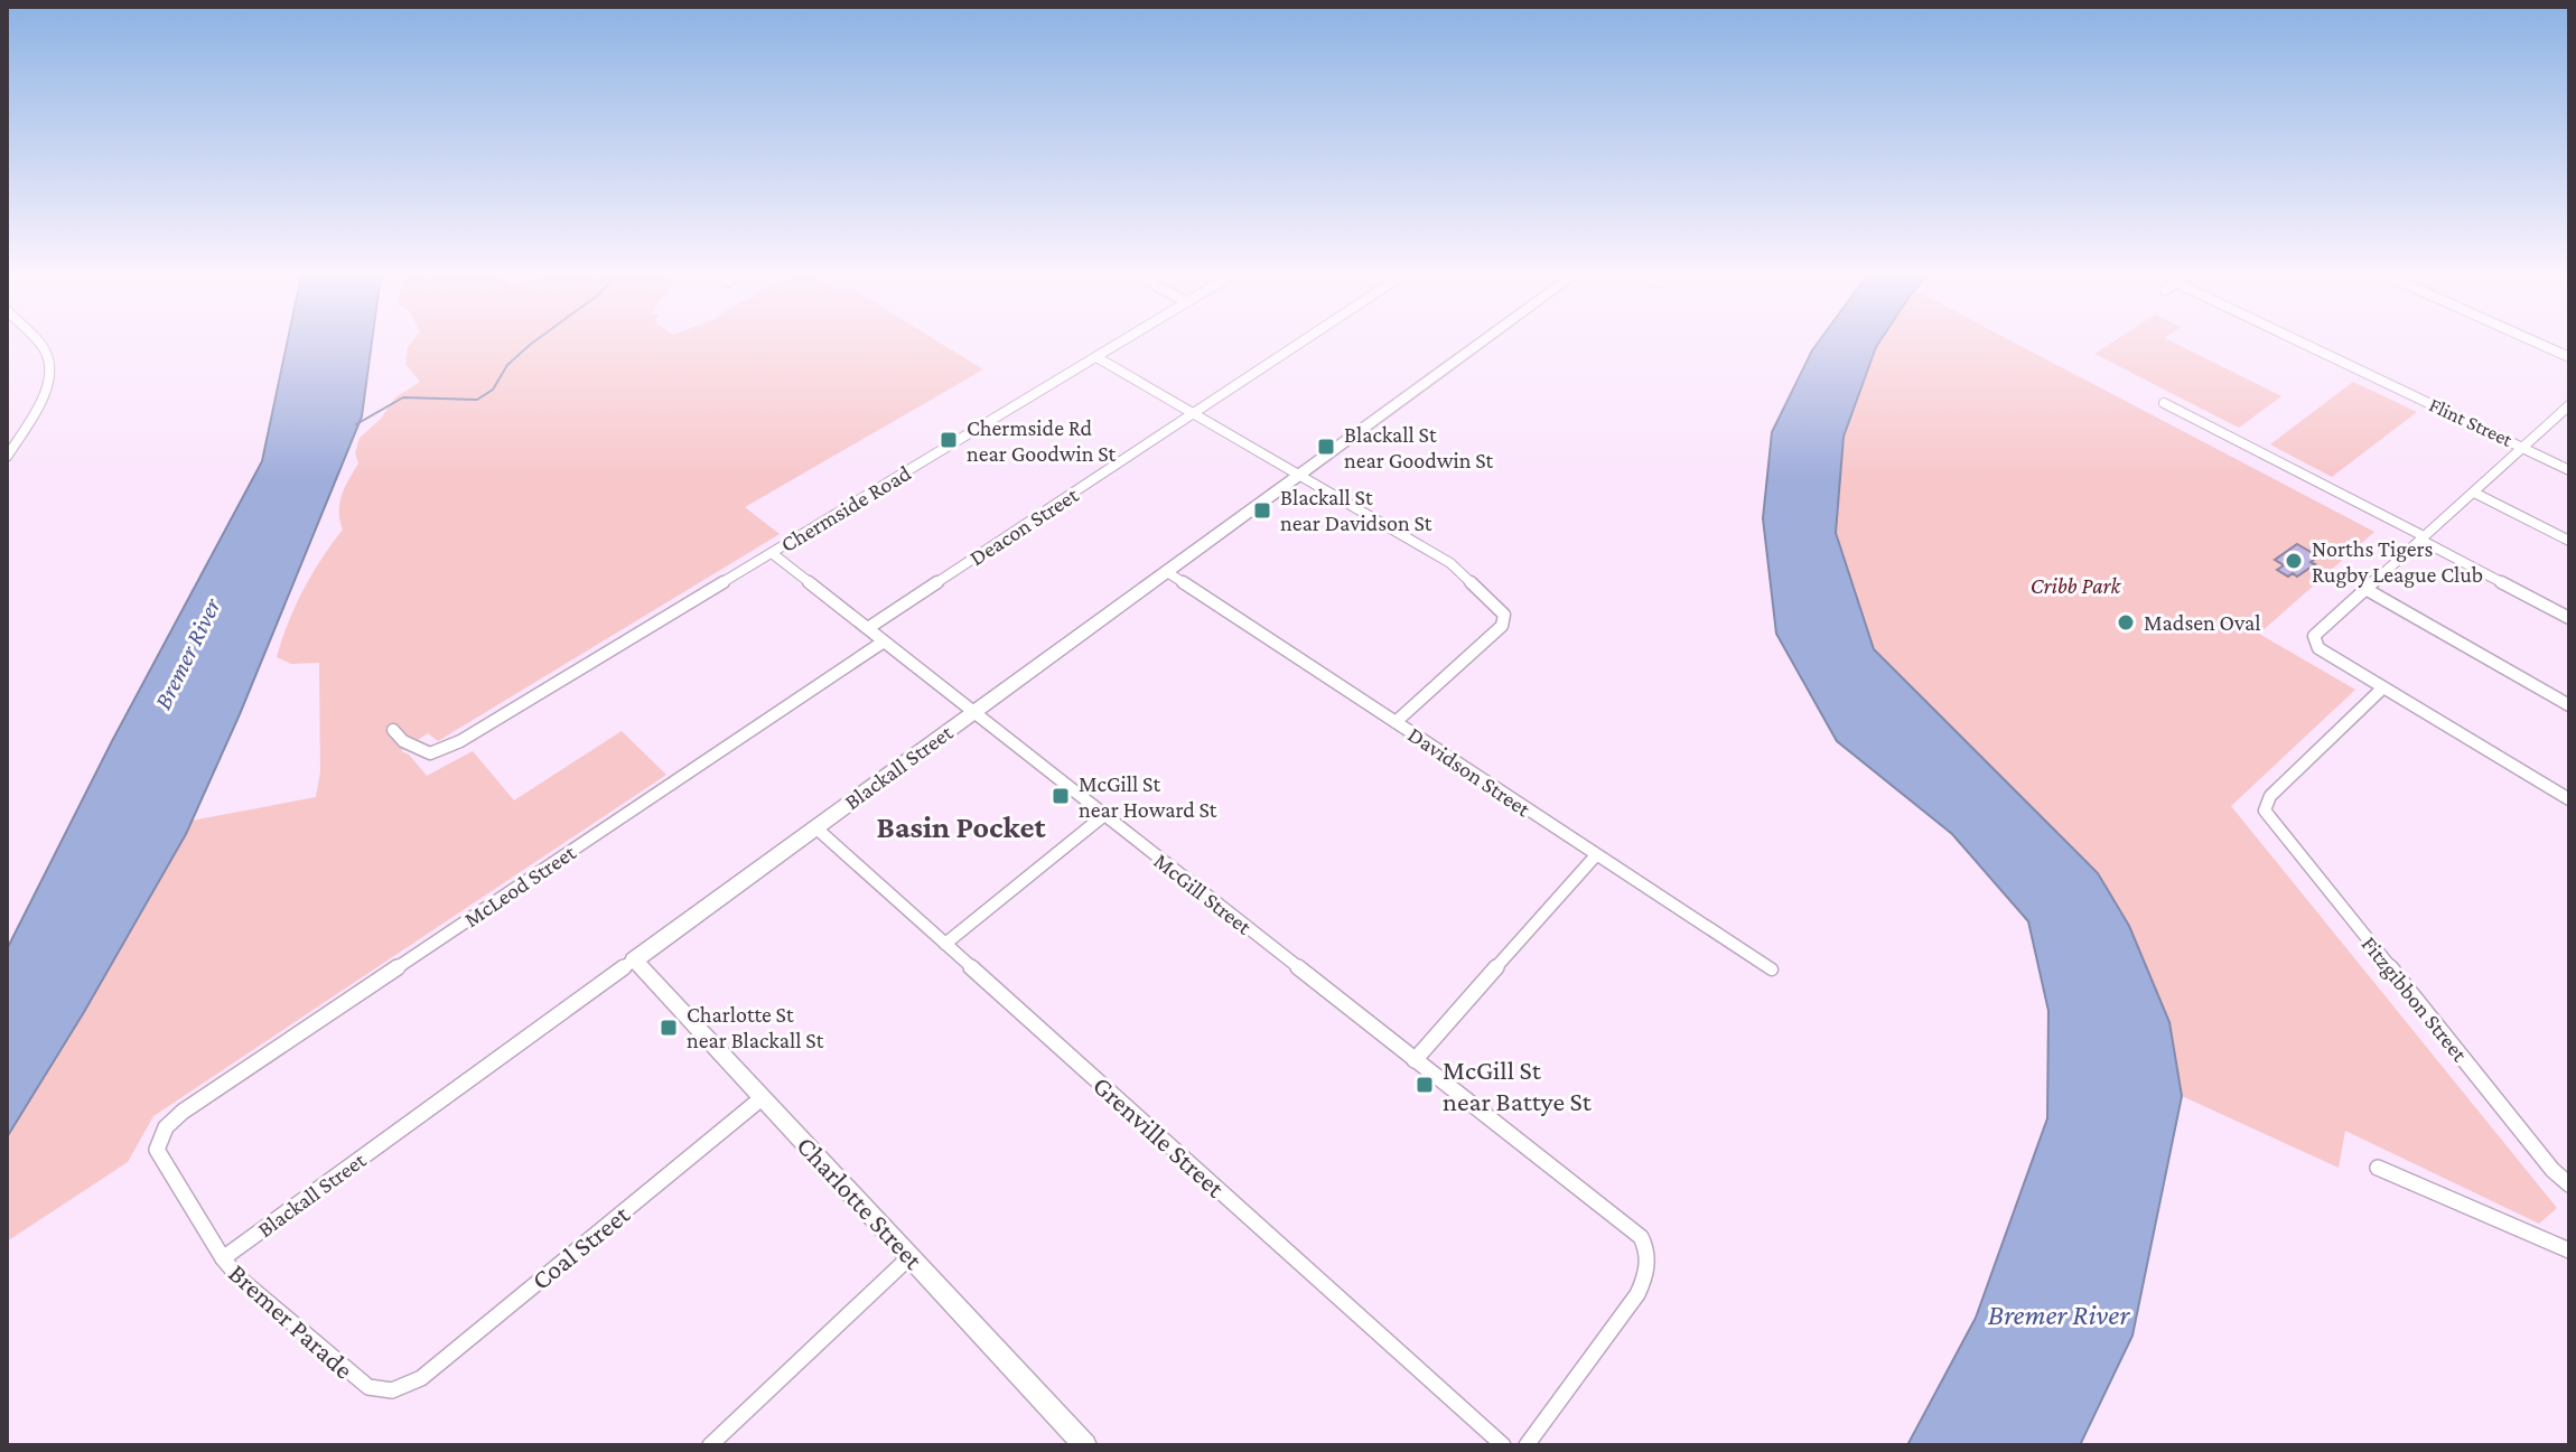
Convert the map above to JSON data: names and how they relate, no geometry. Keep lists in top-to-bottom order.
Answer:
{
  "streets": {
    "street": [
      "Flint Street",
      "Chermside Road",
      "Deacon Street",
      "Blackall Street",
      "Davidson Street",
      "McLeod Street",
      "McGill Street",
      "Fitzgibbon Street",
      "Grenville Street",
      "Charlotte Street",
      "Coal Street",
      "Bremer Parade"
    ]
  },
  "crossings": [
    ["Chermside Road", "McGill Street"],
    ["Deacon Street", "McGill Street"],
    ["Blackall Street", "Davidson Street"],
    ["Blackall Street", "McGill Street"],
    ["Blackall Street", "Grenville Street"],
    ["Blackall Street", "Charlotte Street"],
    ["Blackall Street", "Bremer Parade"],
    ["McLeod Street", "McGill Street"],
    ["McLeod Street", "Bremer Parade"],
    ["Charlotte Street", "Coal Street"],
    ["Coal Street", "Bremer Parade"]
  ],
  "districts": ["Basin Pocket"],
  "water": ["Bremer River"],
  "parks": ["Cribb Park"],
  "places": {
    "transit": [
      "Chermside Rd near Goodwin St",
      "Blackall St near Goodwin St",
      "Blackall St near Davidson St",
      "McGill St near Howard St",
      "Charlotte St near Blackall St",
      "McGill St near Battye St"
    ],
    "other": ["Norths Tigers Rugby League Club", "Madsen Oval"]
  }
}
